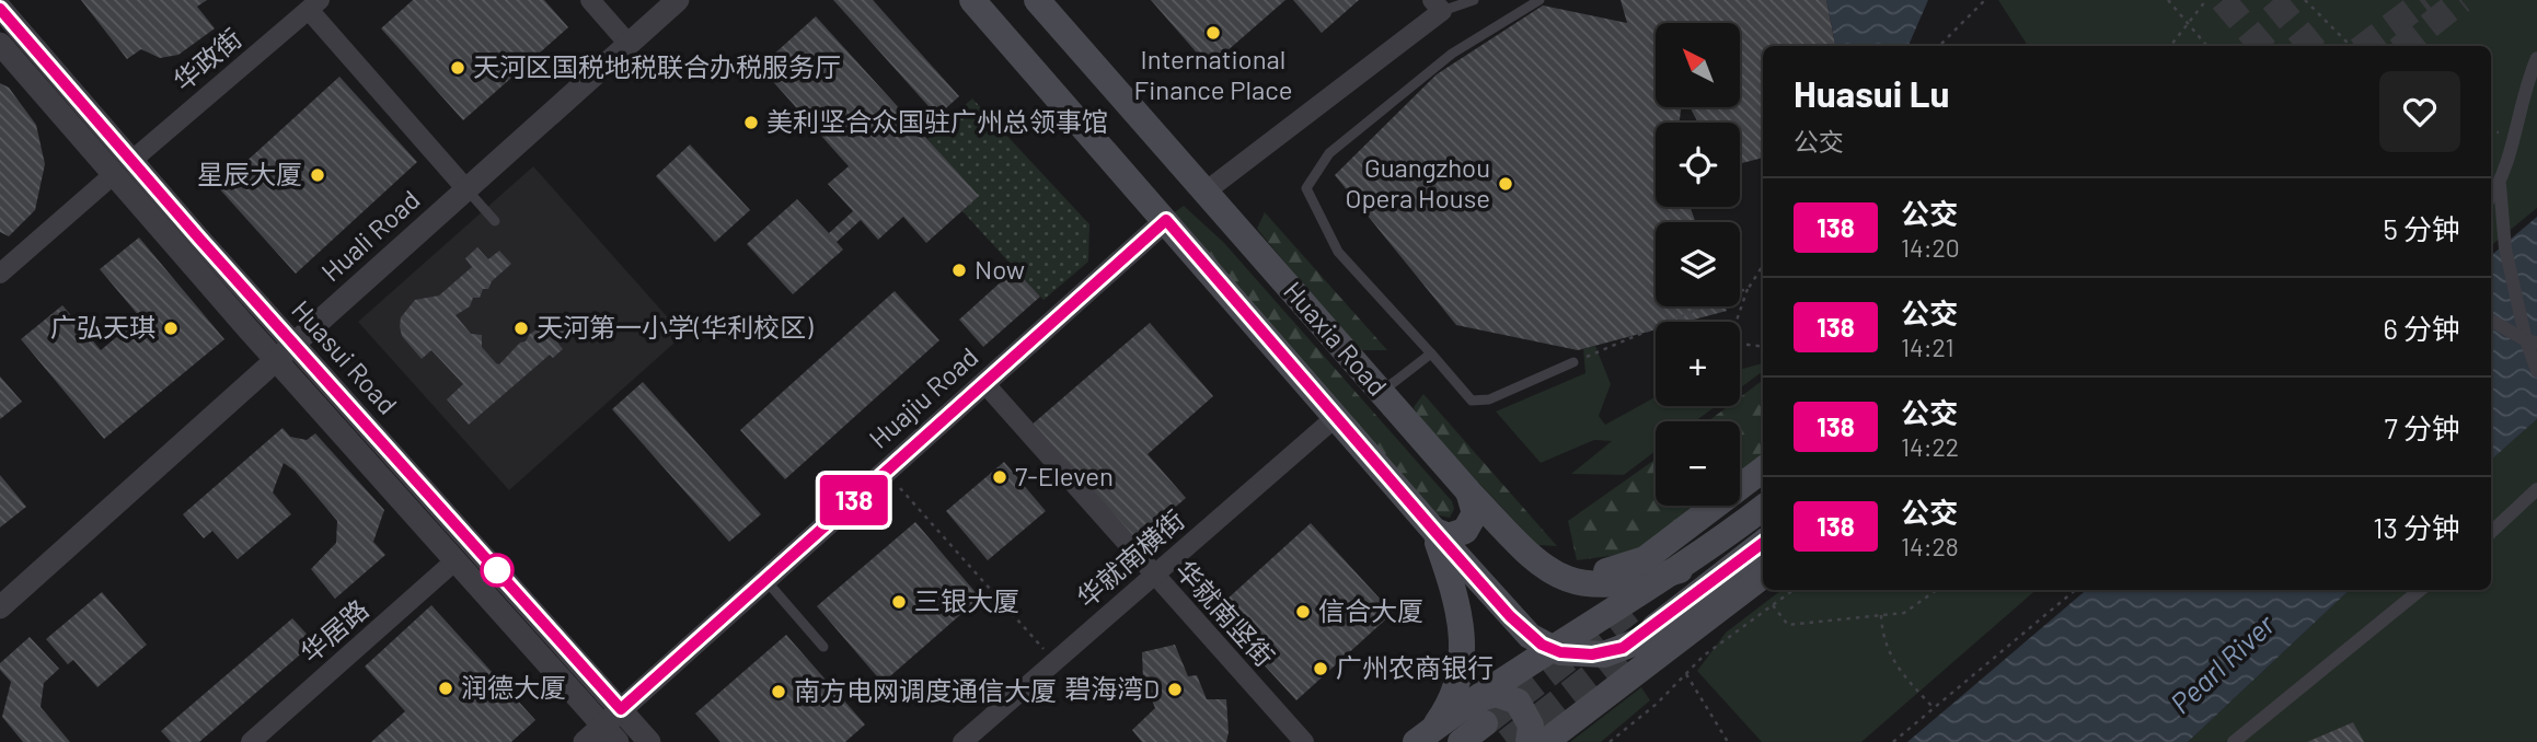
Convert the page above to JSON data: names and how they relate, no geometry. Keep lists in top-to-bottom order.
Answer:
{
  "streets": {
    "main road": ["Huaxia Road"],
    "street": [
      "华政街",
      "Huali Road",
      "Huasui Road",
      "Huajiu Road",
      "华就南横街",
      "华就南竖街",
      "华居路"
    ]
  },
  "crossings": [
    ["华政街", "Huasui Road"],
    ["Huali Road", "Huasui Road"],
    ["Huaxia Road", "Huajiu Road"],
    ["Huaxia Road", "华就南横街"],
    ["Huasui Road", "Huajiu Road"],
    ["Huasui Road", "华居路"],
    ["Huajiu Road", "华就南竖街"],
    ["华就南横街", "华就南竖街"]
  ],
  "water": ["Pearl River"],
  "places": [
    "International Finance Place",
    "天河区国税地税联合办税服务厅",
    "美利坚合众国驻广州总领事馆",
    "星辰大厦",
    "Guangzhou Opera House",
    "Now",
    "广弘天琪",
    "天河第一小学(华利校区)",
    "7-Eleven",
    "三银大厦",
    "信合大厦",
    "广州农商银行",
    "润德大厦",
    "碧海湾D",
    "南方电网调度通信大厦"
  ],
  "lines": ["bus line 138"],
  "north": "top left",
  "page": {
    "on_map": "138",
    "map_buttons": ["+", "−"],
    "heading": ["Huasui Lu", "公交"],
    "list": [
      {
        "mark": "138",
        "name": "公交",
        "note": "14:20",
        "value": "5 分钟"
      },
      {
        "mark": "138",
        "name": "公交",
        "note": "14:21",
        "value": "6 分钟"
      },
      {
        "mark": "138",
        "name": "公交",
        "note": "14:22",
        "value": "7 分钟"
      },
      {
        "mark": "138",
        "name": "公交",
        "note": "14:28",
        "value": "13 分钟"
      }
    ]
  }
}
